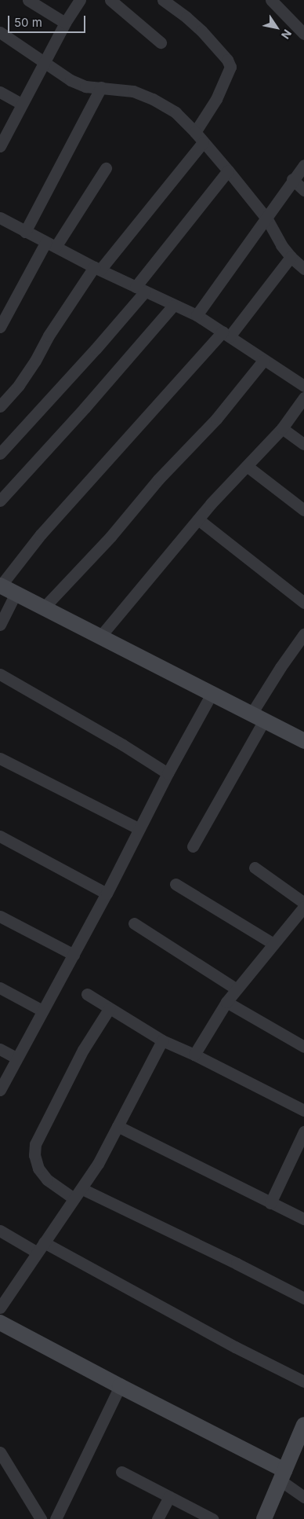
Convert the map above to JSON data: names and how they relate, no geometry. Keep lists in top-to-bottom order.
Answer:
{
  "scale_bar": "50 m",
  "north": "bottom right"
}
